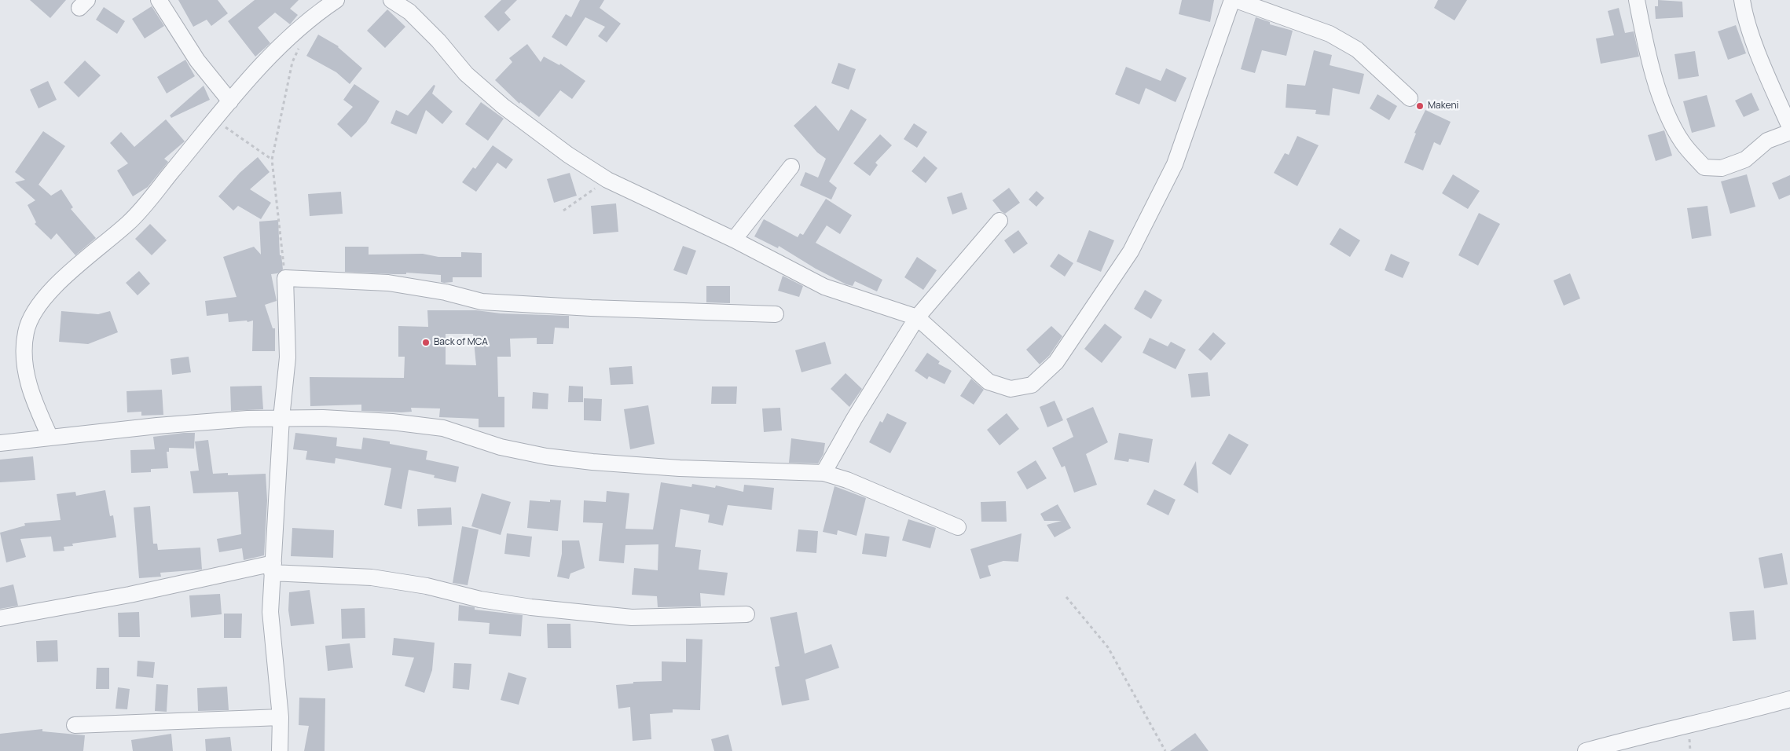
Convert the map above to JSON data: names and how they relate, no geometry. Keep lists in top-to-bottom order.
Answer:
{
  "places": ["Makeni", "Back of MCA"]
}
